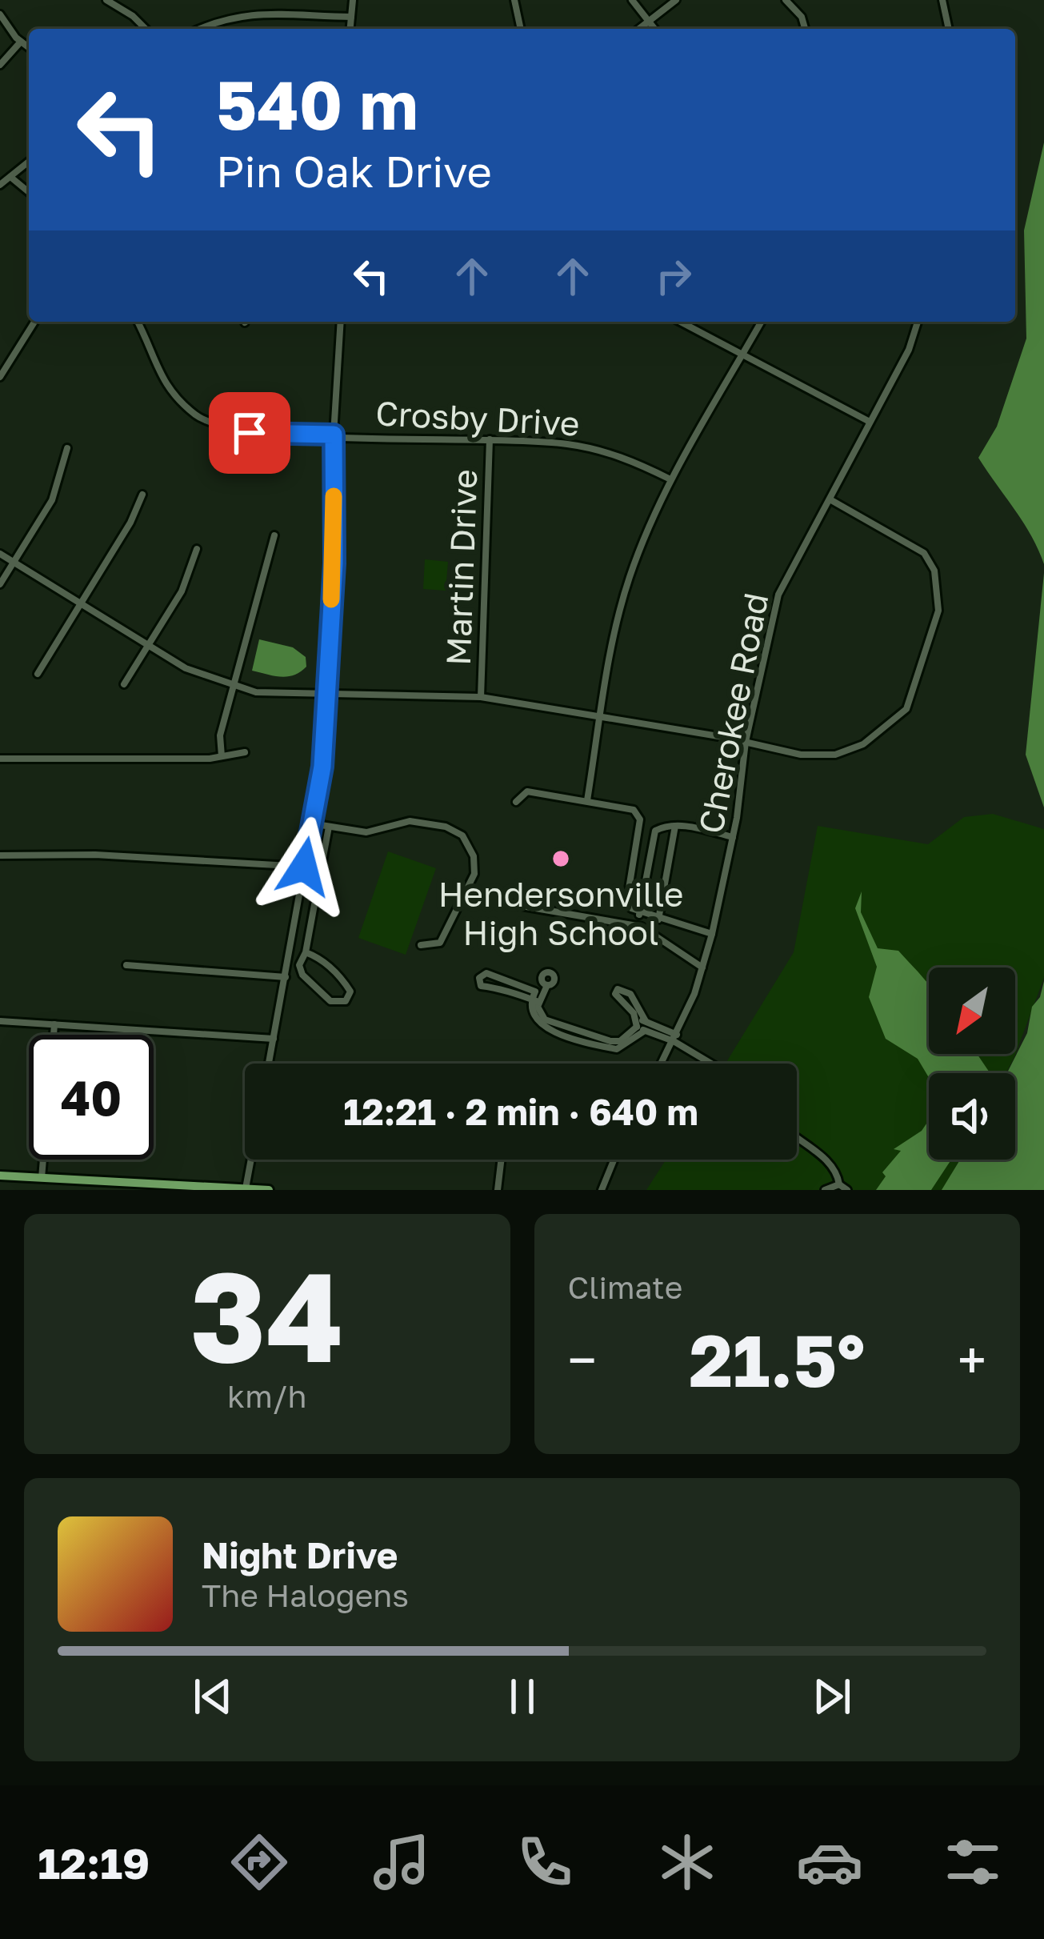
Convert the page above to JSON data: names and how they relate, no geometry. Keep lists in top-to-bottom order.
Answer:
{
  "streets": {
    "street": ["Crosby Drive", "Martin Drive", "Cherokee Road"]
  },
  "crossings": [
    ["Crosby Drive", "Martin Drive"]
  ],
  "places": ["Hendersonville High School"],
  "north": "bottom left",
  "page": {
    "turn": ["540 m", "Pin Oak Drive"],
    "limit": "40",
    "trip": "12:21 · 2 min · 640 m",
    "tile": [
      ["34", "km/h"],
      "Climate"
    ],
    "heat": ["−", "21.5°", "+"],
    "song": ["Night Drive", "The Halogens"],
    "tabs": "12:19"
  }
}
